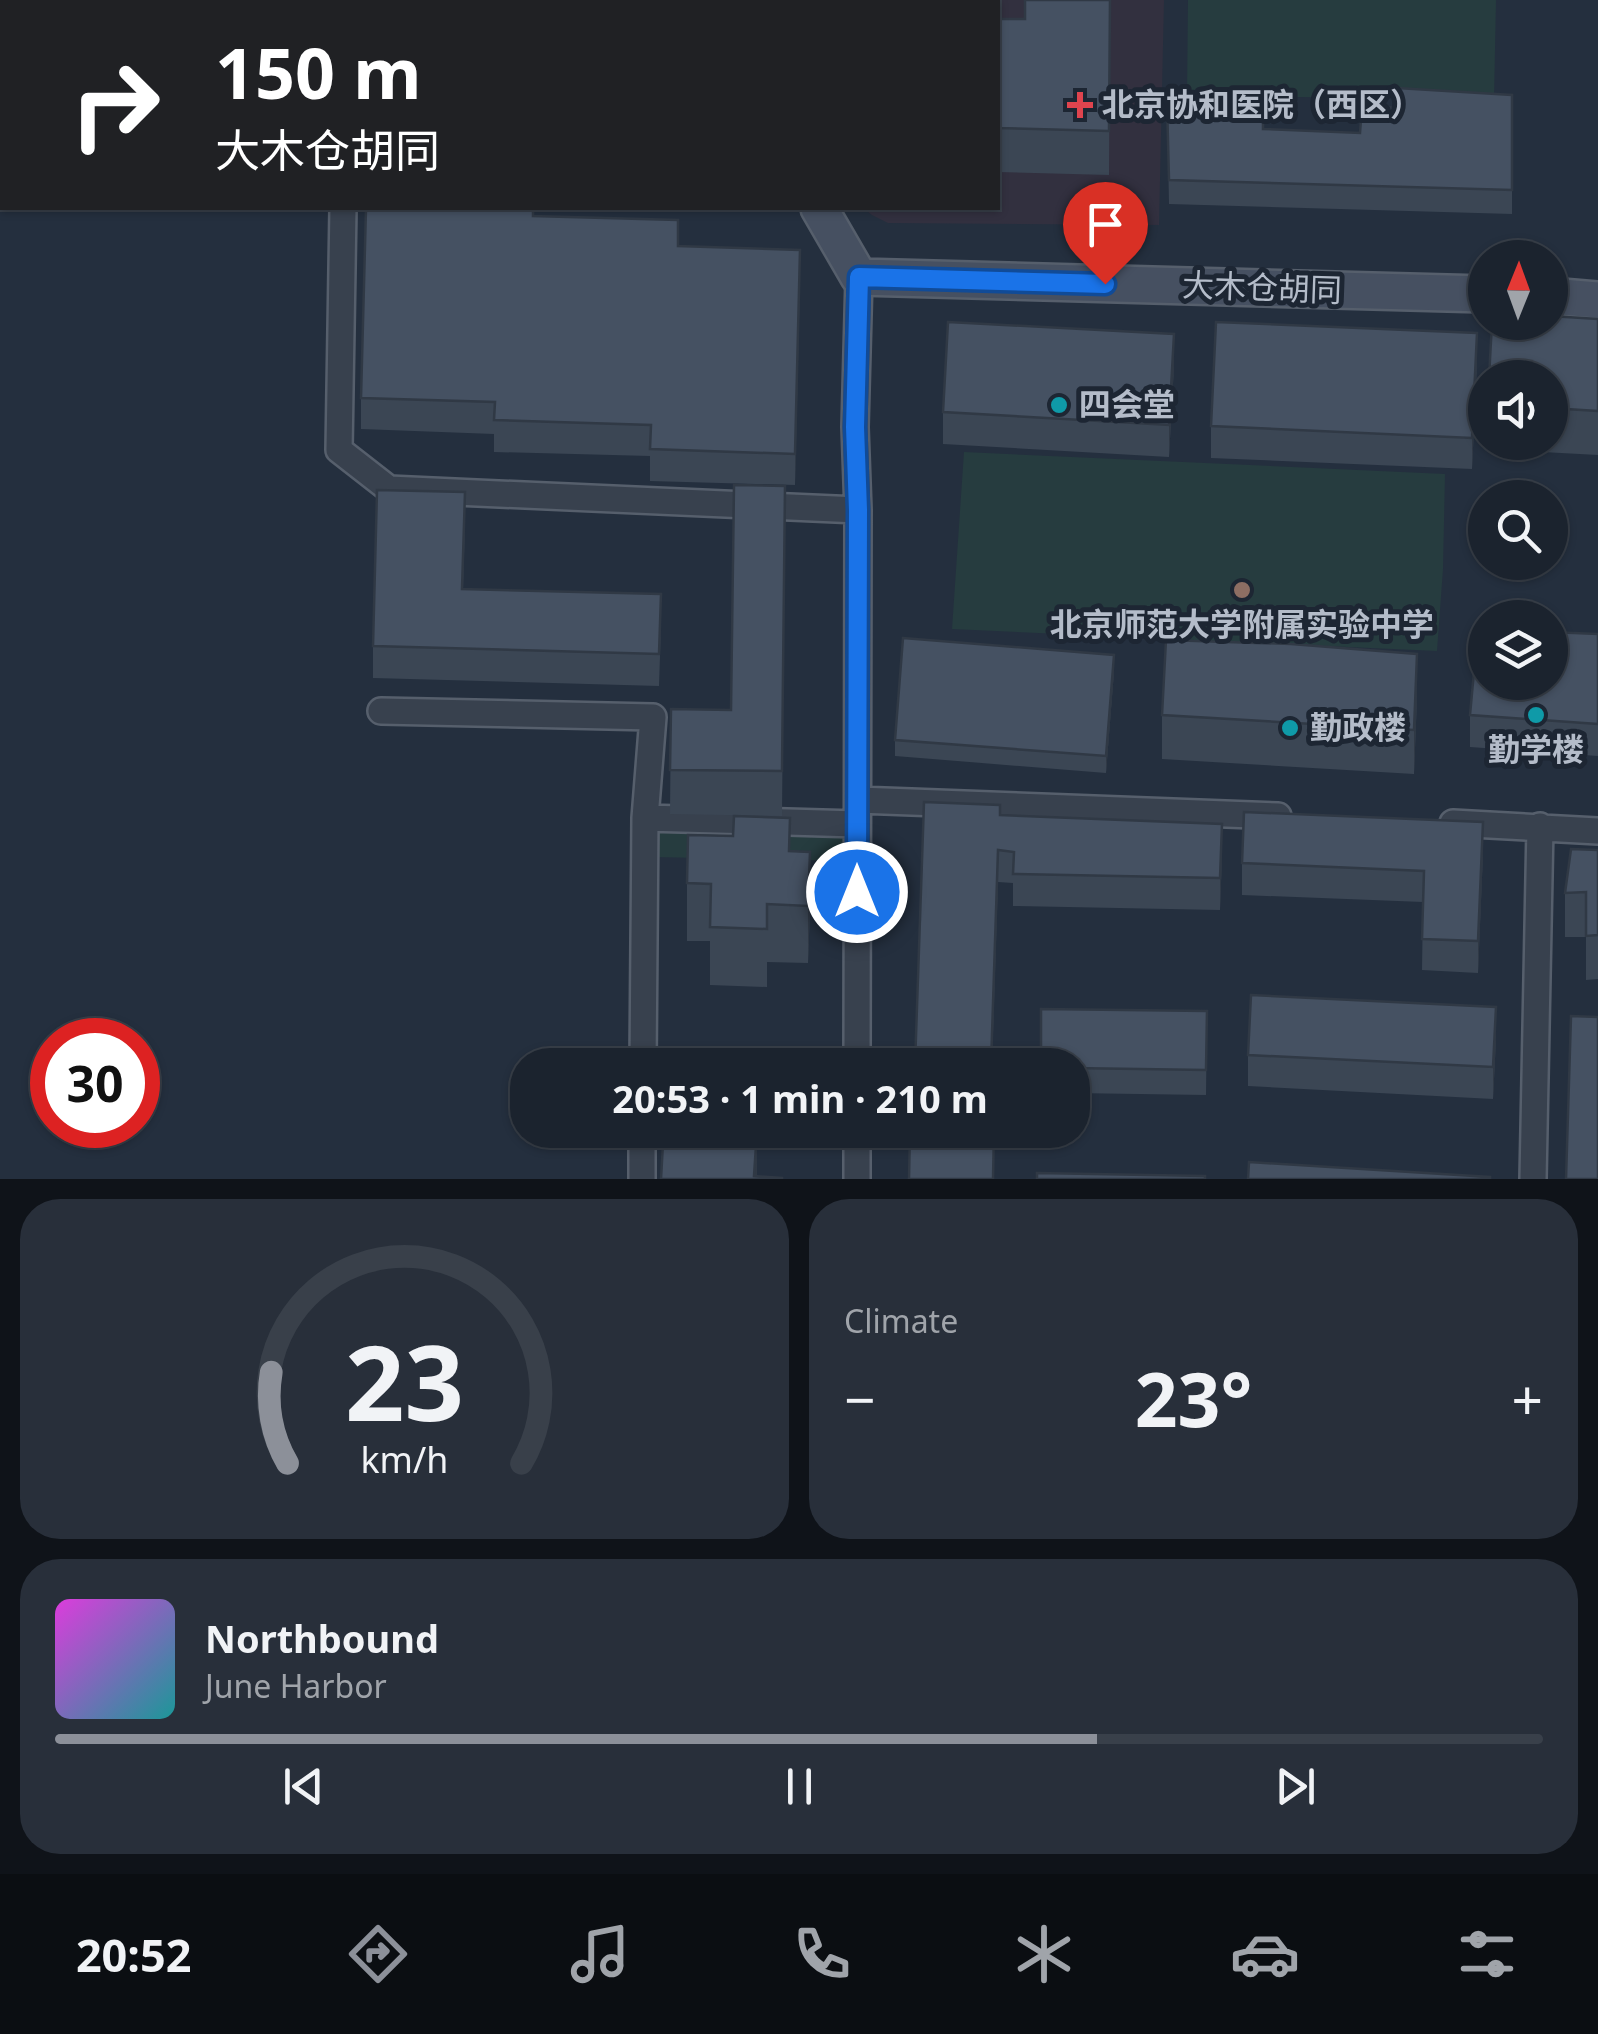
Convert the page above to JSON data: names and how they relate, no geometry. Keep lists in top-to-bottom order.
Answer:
{
  "streets": {
    "street": ["大木仓胡同"]
  },
  "places": {
    "health": ["北京协和医院（西区）"],
    "other": [
      "四会堂",
      "北京师范大学附属实验中学",
      "勤学楼",
      "勤政楼"
    ]
  },
  "north": "top",
  "page": {
    "turn": ["150 m", "大木仓胡同"],
    "limit": "30",
    "trip": "20:53 · 1 min · 210 m",
    "tile": "Climate",
    "heat": ["−", "23°", "+"],
    "song": ["Northbound", "June Harbor"],
    "tabs": "20:52",
    "gauge": ["23", "km/h"]
  }
}
